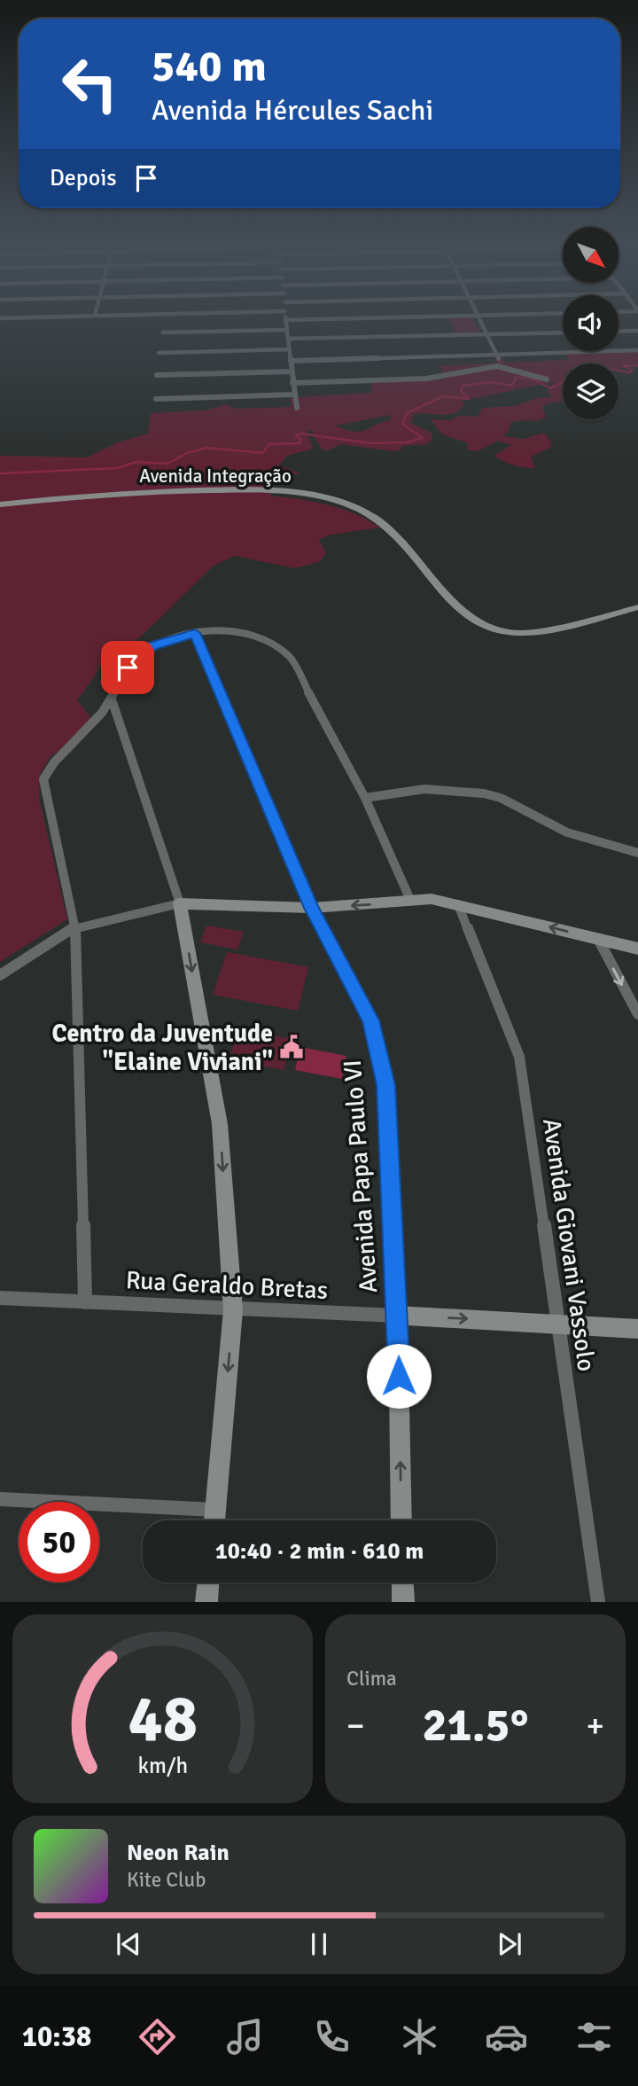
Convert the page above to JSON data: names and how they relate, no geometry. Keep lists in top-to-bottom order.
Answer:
{
  "streets": {
    "main road": ["Avenida Integração", "Avenida Papa Paulo VI", "Rua Geraldo Bretas"],
    "street": ["Avenida Giovani Vassolo"]
  },
  "crossings": [
    ["Avenida Papa Paulo VI", "Rua Geraldo Bretas"],
    ["Avenida Giovani Vassolo", "Rua Geraldo Bretas"]
  ],
  "places": {
    "public building": ["Centro da Juventude \"Elaine Viviani\""]
  },
  "north": "bottom right",
  "page": {
    "turn": ["540 m", "Avenida Hércules Sachi"],
    "then": "Depois",
    "limit": "50",
    "trip": "10:40 · 2 min · 610 m",
    "tile": "Clima",
    "heat": ["−", "21.5°", "+"],
    "song": ["Neon Rain", "Kite Club"],
    "tabs": "10:38",
    "gauge": ["48", "km/h"]
  }
}
